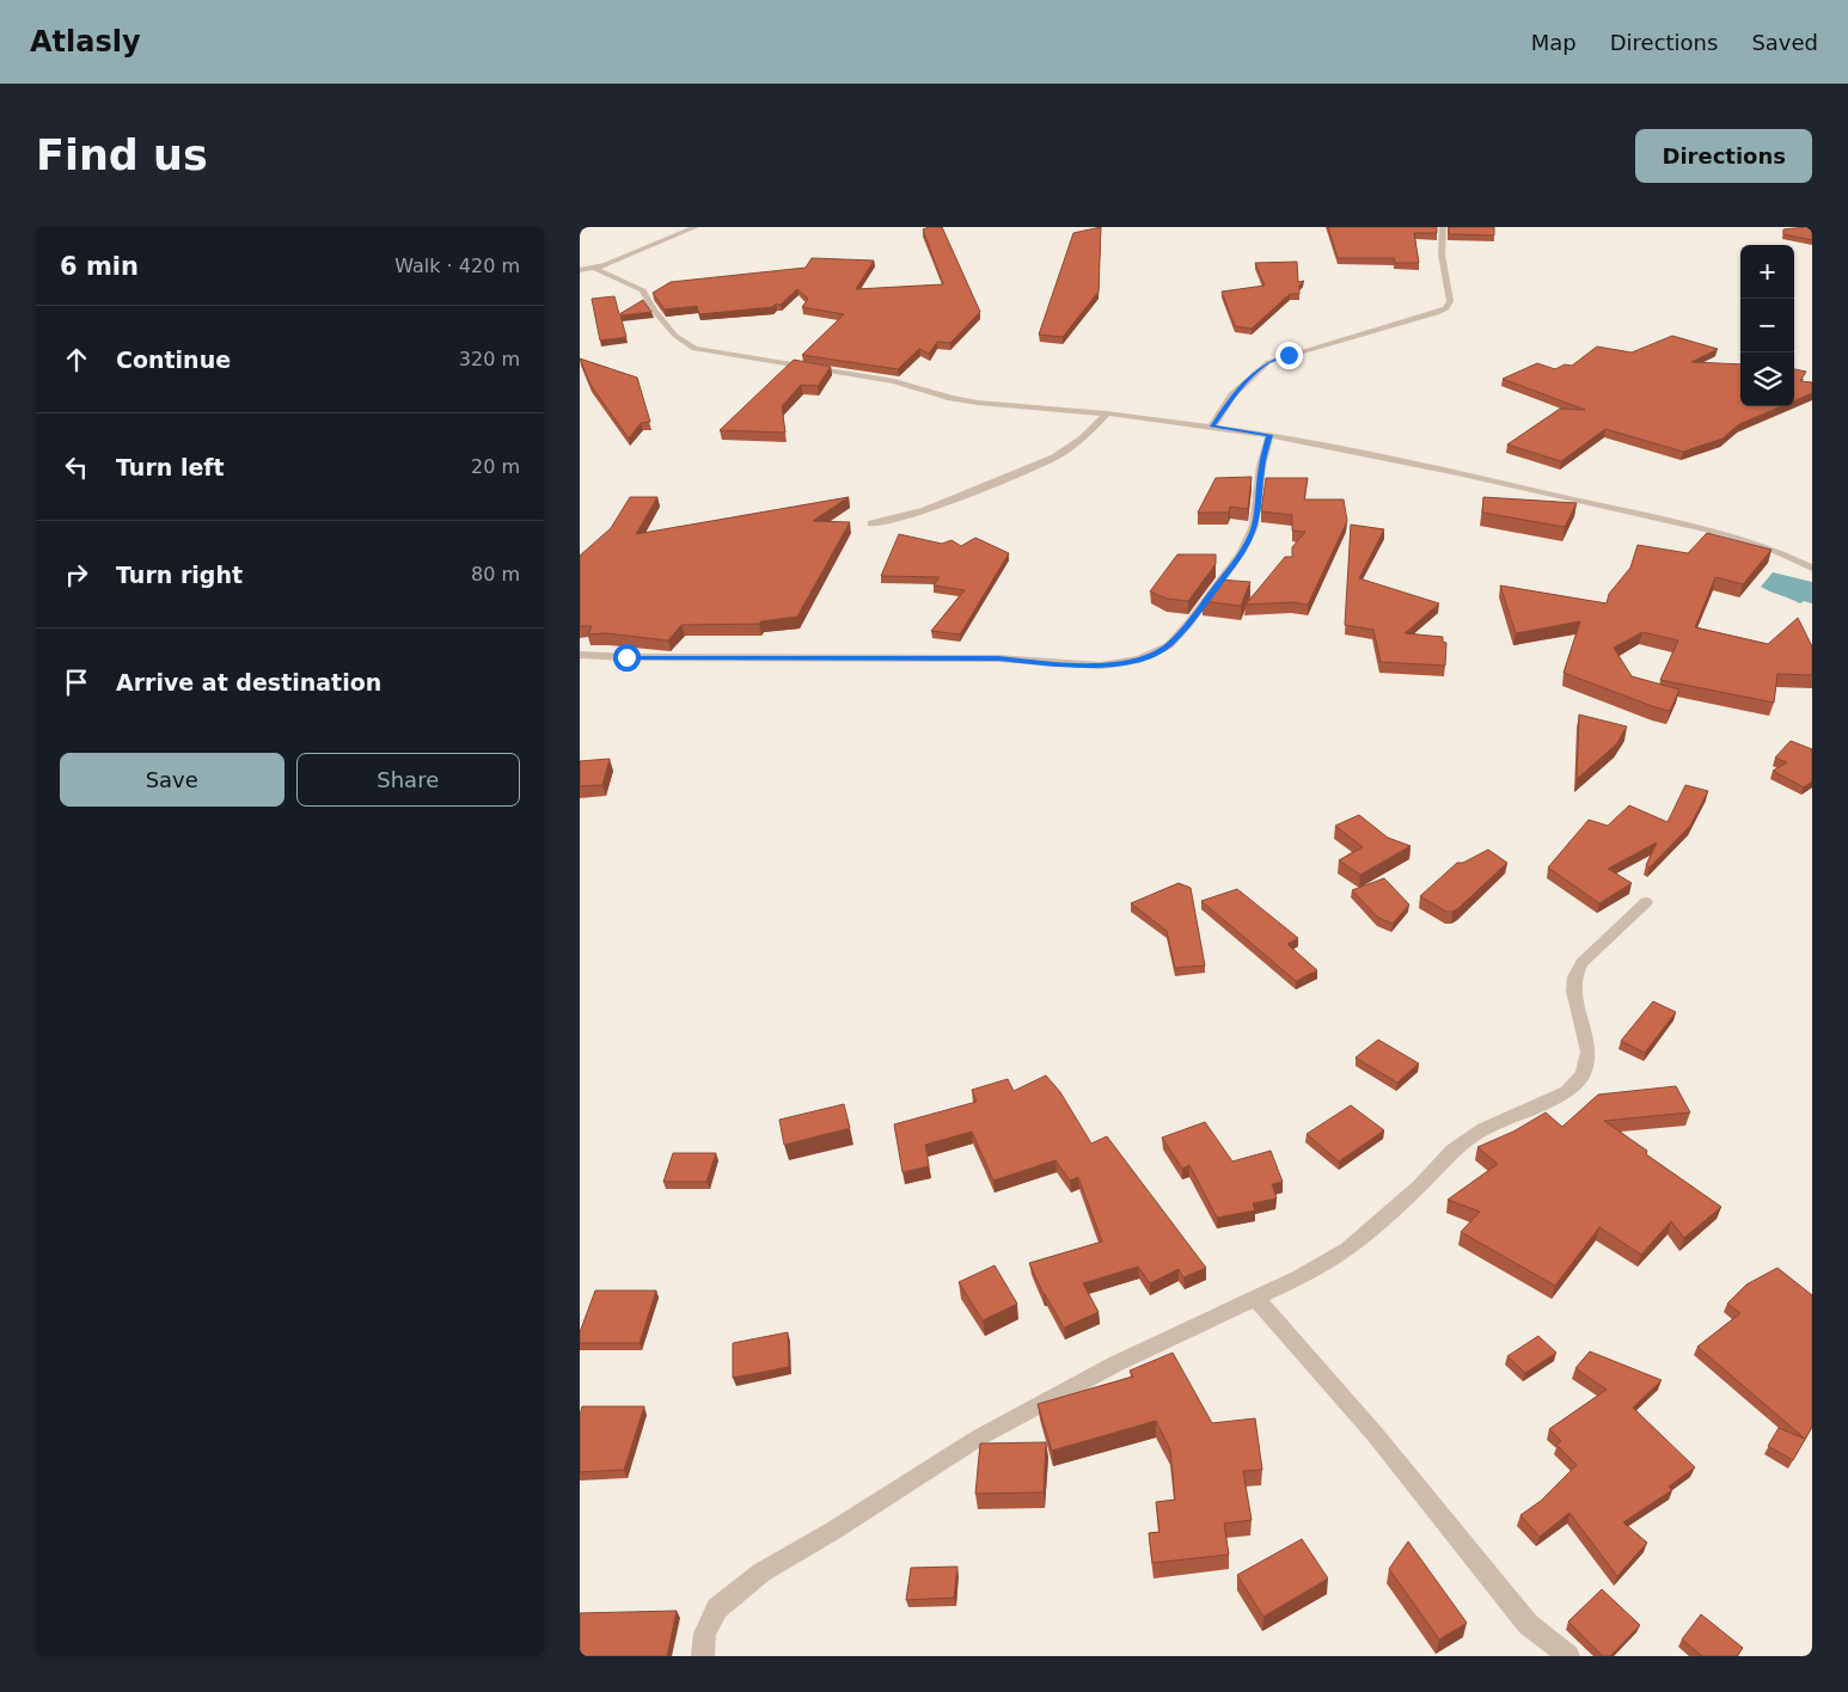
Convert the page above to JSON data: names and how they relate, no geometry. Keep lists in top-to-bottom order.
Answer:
{
  "page": {
    "header": "Atlasly",
    "nav": ["Map", "Directions", "Saved"],
    "buttons": [
      "Directions",
      ["Save", "Share"]
    ],
    "title": "Find us",
    "heading": ["6 min", "Walk · 420 m"],
    "map_buttons": ["+", "−"],
    "list": [
      ["Continue", "320 m"],
      ["Turn left", "20 m"],
      ["Turn right", "80 m"],
      "Arrive at destination"
    ]
  }
}
